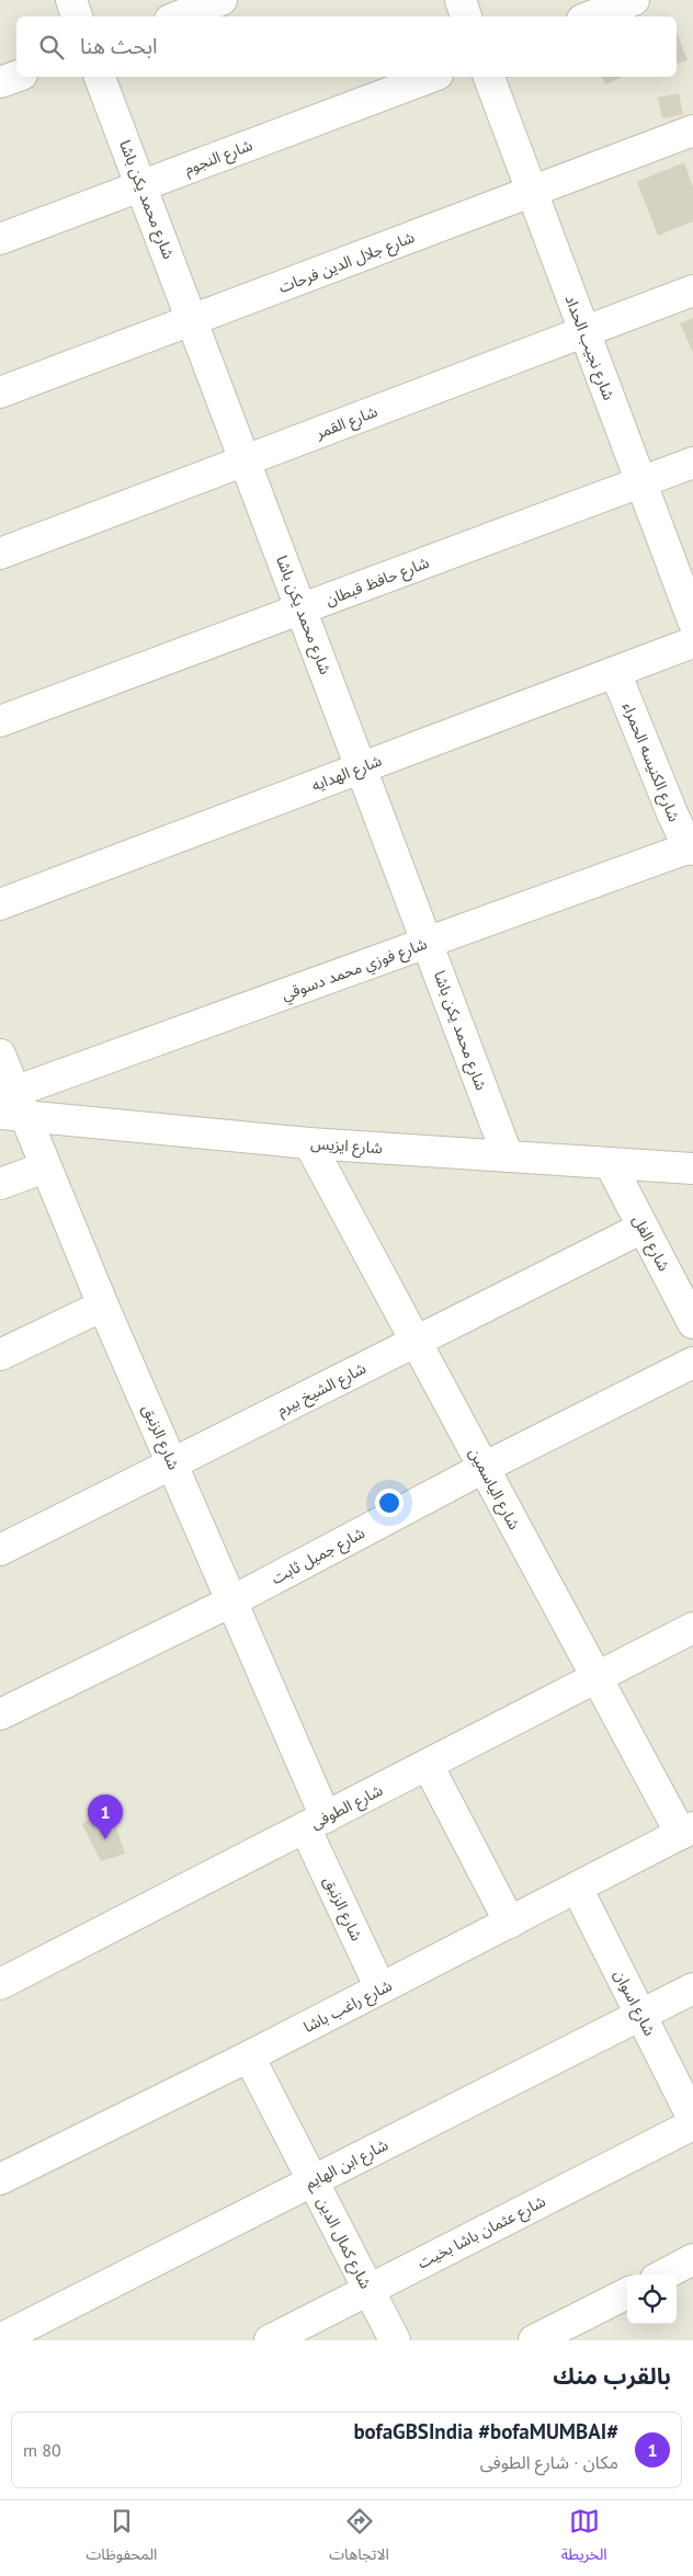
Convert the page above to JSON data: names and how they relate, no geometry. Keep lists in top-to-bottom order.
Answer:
{
  "streets": {
    "street": [
      "شارع النجوم",
      "شارع محمد يكن باشا",
      "شارع جلال الدين فرحات",
      "شارع نجيب الحداد",
      "شارع القمر",
      "شارع حافظ قبطان",
      "شارع الكنيسه الحمراء",
      "شارع الهدايه",
      "شارع فوزي محمد دسوقي",
      "شارع ايزيس",
      "شارع الفل",
      "شارع الشيخ بيرم",
      "شارع الزنبق",
      "شارع الياسمين",
      "شارع جميل ثابت",
      "شارع الطوفى",
      "شارع اسوان",
      "شارع راغب باشا",
      "شارع ابن الهايم",
      "شارع عثمان باشا بخيت",
      "شارع كمال الدين"
    ]
  },
  "crossings": [
    ["شارع النجوم", "شارع محمد يكن باشا"],
    ["شارع محمد يكن باشا", "شارع جلال الدين فرحات"],
    ["شارع محمد يكن باشا", "شارع القمر"],
    ["شارع محمد يكن باشا", "شارع حافظ قبطان"],
    ["شارع محمد يكن باشا", "شارع الهدايه"],
    ["شارع محمد يكن باشا", "شارع فوزي محمد دسوقي"],
    ["شارع محمد يكن باشا", "شارع ايزيس"],
    ["شارع جلال الدين فرحات", "شارع نجيب الحداد"],
    ["شارع نجيب الحداد", "شارع القمر"],
    ["شارع نجيب الحداد", "شارع حافظ قبطان"],
    ["شارع الكنيسه الحمراء", "شارع الهدايه"],
    ["شارع الكنيسه الحمراء", "شارع فوزي محمد دسوقي"],
    ["شارع فوزي محمد دسوقي", "شارع ايزيس"],
    ["شارع فوزي محمد دسوقي", "شارع الزنبق"],
    ["شارع ايزيس", "شارع الفل"],
    ["شارع ايزيس", "شارع الزنبق"],
    ["شارع ايزيس", "شارع الياسمين"],
    ["شارع الفل", "شارع الشيخ بيرم"],
    ["شارع الشيخ بيرم", "شارع الزنبق"],
    ["شارع الشيخ بيرم", "شارع الياسمين"],
    ["شارع الزنبق", "شارع جميل ثابت"],
    ["شارع الزنبق", "شارع الطوفى"],
    ["شارع الزنبق", "شارع راغب باشا"],
    ["شارع الياسمين", "شارع جميل ثابت"],
    ["شارع الياسمين", "شارع الطوفى"],
    ["شارع الياسمين", "شارع راغب باشا"],
    ["شارع اسوان", "شارع راغب باشا"],
    ["شارع اسوان", "شارع ابن الهايم"],
    ["شارع راغب باشا", "شارع كمال الدين"],
    ["شارع ابن الهايم", "شارع كمال الدين"],
    ["شارع عثمان باشا بخيت", "شارع كمال الدين"]
  ],
  "page": {
    "search": "ابحث هنا",
    "pins": "1",
    "heading": "بالقرب منك",
    "list": [
      {
        "mark": "1",
        "name": "#bofaGBSIndia #bofaMUMBAI",
        "note": "مكان · شارع الطوفى",
        "value": "80 m"
      }
    ],
    "nav": ["الخريطة", "الاتجاهات", "المحفوظات"]
  }
}
